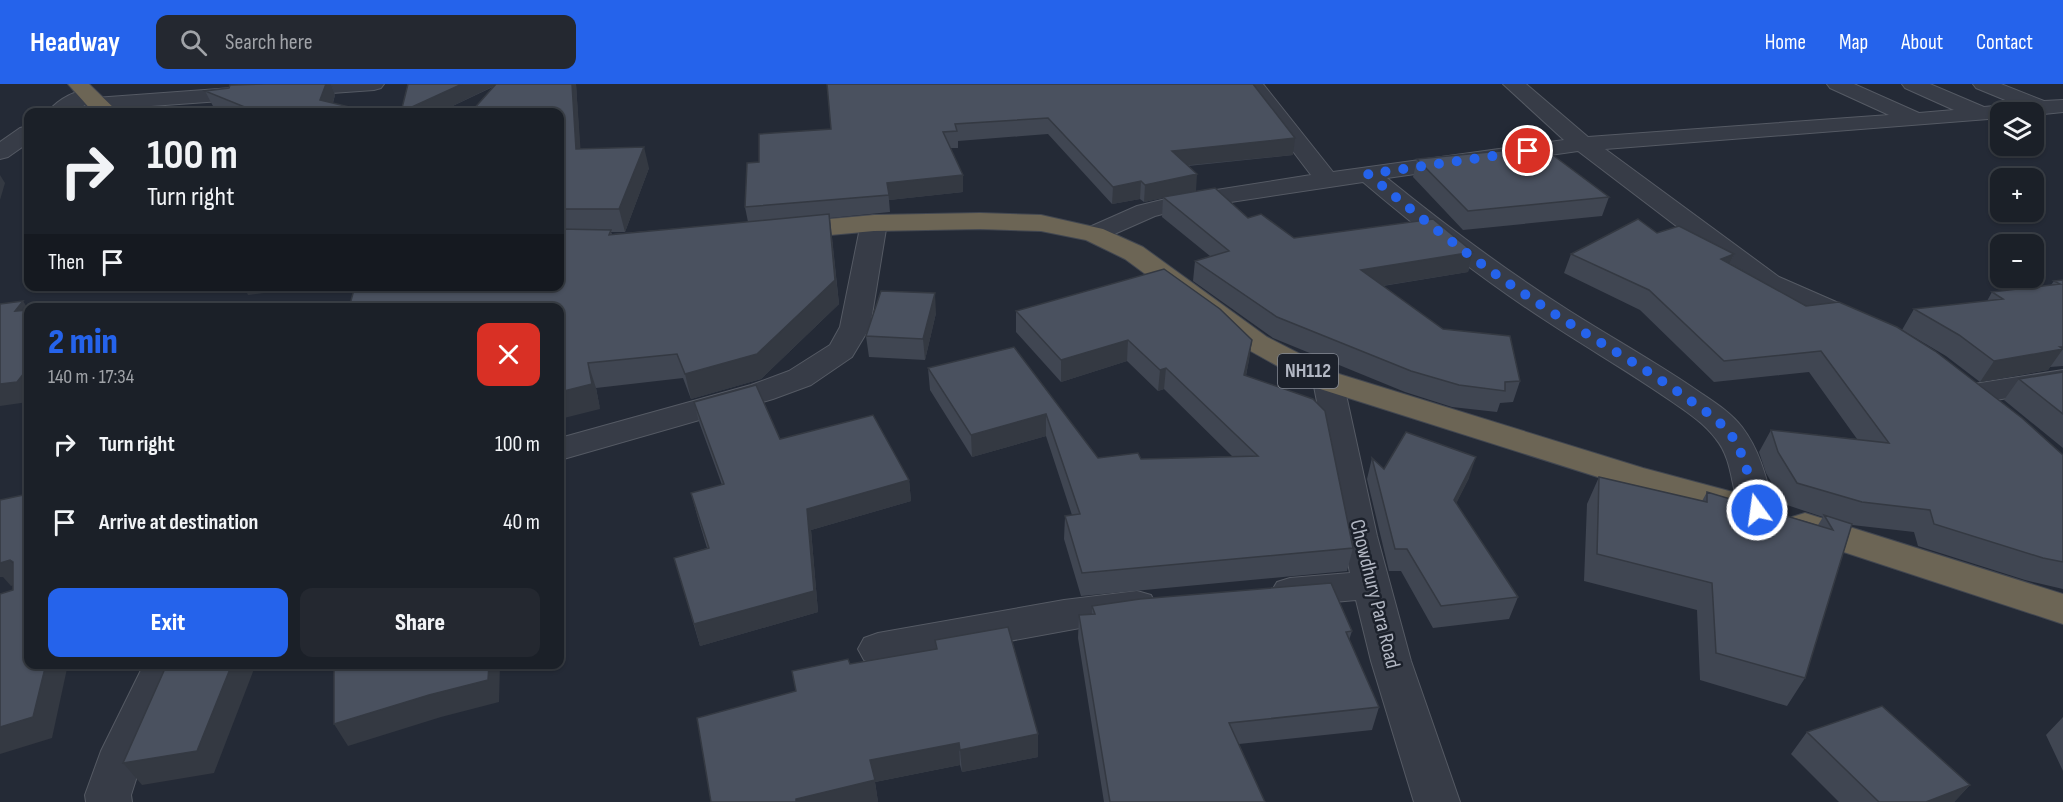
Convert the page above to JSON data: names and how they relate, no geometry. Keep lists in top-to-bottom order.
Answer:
{
  "streets": {
    "highway": ["NH112"],
    "street": ["Chowdhury Para Road"]
  },
  "crossings": [
    ["NH112", "Chowdhury Para Road"]
  ],
  "page": {
    "header": "Headway",
    "search": "Search here",
    "nav": [
      "Home",
      "Map",
      "About",
      "Contact"
    ],
    "map_buttons": ["+", "−"],
    "turn": ["100 m", "Turn right"],
    "then": "Then",
    "heading": ["2 min", "140 m · 17:34"],
    "list": [
      {
        "name": "Turn right",
        "value": "100 m"
      },
      {
        "name": "Arrive at destination",
        "value": "40 m"
      }
    ],
    "buttons": ["Exit", "Share"]
  }
}
